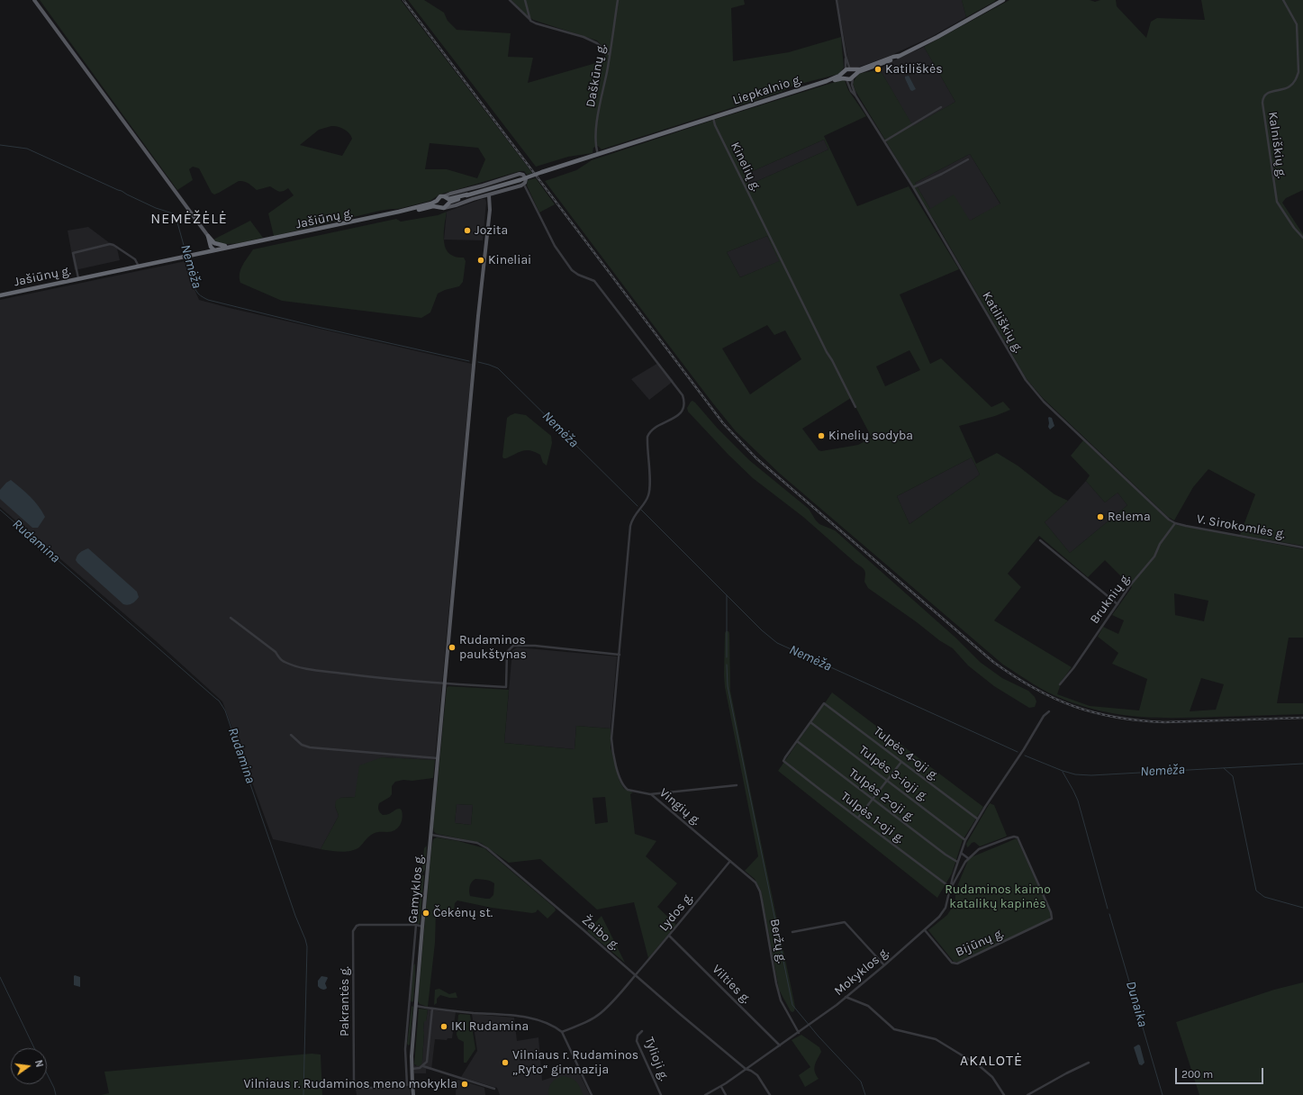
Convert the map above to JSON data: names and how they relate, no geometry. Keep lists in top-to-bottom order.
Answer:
{
  "streets": {
    "highway": ["Liepkalnio g.", "Jašiūnų g."],
    "main road": ["Gamyklos g."],
    "street": [
      "Daškūnų g.",
      "Kalniškių g.",
      "Kinelių g.",
      "Katiliškių g.",
      "V. Sirokomlės g.",
      "Bruknių g.",
      "Tulpės 4-oji g.",
      "Tulpės 3-ioji g.",
      "Tulpės 2-oji g.",
      "Vingių g.",
      "Tulpės 1-oji g.",
      "Lydos g.",
      "Žaibo g.",
      "Beržų g.",
      "Bijūnų g.",
      "Mokyklos g.",
      "Vilties g.",
      "Pakrantės g.",
      "Tylioji g."
    ]
  },
  "crossings": [
    ["Daškūnų g.", "Liepkalnio g."],
    ["Daškūnų g.", "Jašiūnų g."],
    ["Liepkalnio g.", "Kinelių g."],
    ["Liepkalnio g.", "Jašiūnų g."],
    ["Liepkalnio g.", "Katiliškių g."],
    ["Katiliškių g.", "V. Sirokomlės g."],
    ["Katiliškių g.", "Bruknių g."],
    ["V. Sirokomlės g.", "Bruknių g."],
    ["Tulpės 4-oji g.", "Tulpės 3-ioji g."],
    ["Tulpės 4-oji g.", "Mokyklos g."],
    ["Tulpės 3-ioji g.", "Mokyklos g."],
    ["Tulpės 2-oji g.", "Tulpės 1-oji g."],
    ["Tulpės 2-oji g.", "Mokyklos g."],
    ["Vingių g.", "Lydos g."],
    ["Vingių g.", "Beržų g."],
    ["Tulpės 1-oji g.", "Mokyklos g."],
    ["Gamyklos g.", "Žaibo g."],
    ["Gamyklos g.", "Pakrantės g."],
    ["Lydos g.", "Žaibo g."],
    ["Lydos g.", "Beržų g."],
    ["Lydos g.", "Vilties g."],
    ["Žaibo g.", "Mokyklos g."],
    ["Beržų g.", "Mokyklos g."],
    ["Bijūnų g.", "Mokyklos g."],
    ["Mokyklos g.", "Vilties g."]
  ],
  "districts": ["NEMĖŽĖLĖ", "AKALOTĖ"],
  "water": ["Nemėža", "Rudamina", "Dunaika"],
  "parks": ["Rudaminos kaimo katalikų kapinės"],
  "places": [
    "Katiliškės",
    "Jozita",
    "Kineliai",
    "Kinelių sodyba",
    "Relema",
    "Rudaminos paukštynas",
    "Čekėnų st.",
    "IKI Rudamina",
    "Vilniaus r. Rudaminos „Ryto“ gimnazija",
    "Vilniaus r. Rudaminos meno mokykla"
  ],
  "scale_bar": "200 m",
  "north": "right"
}
